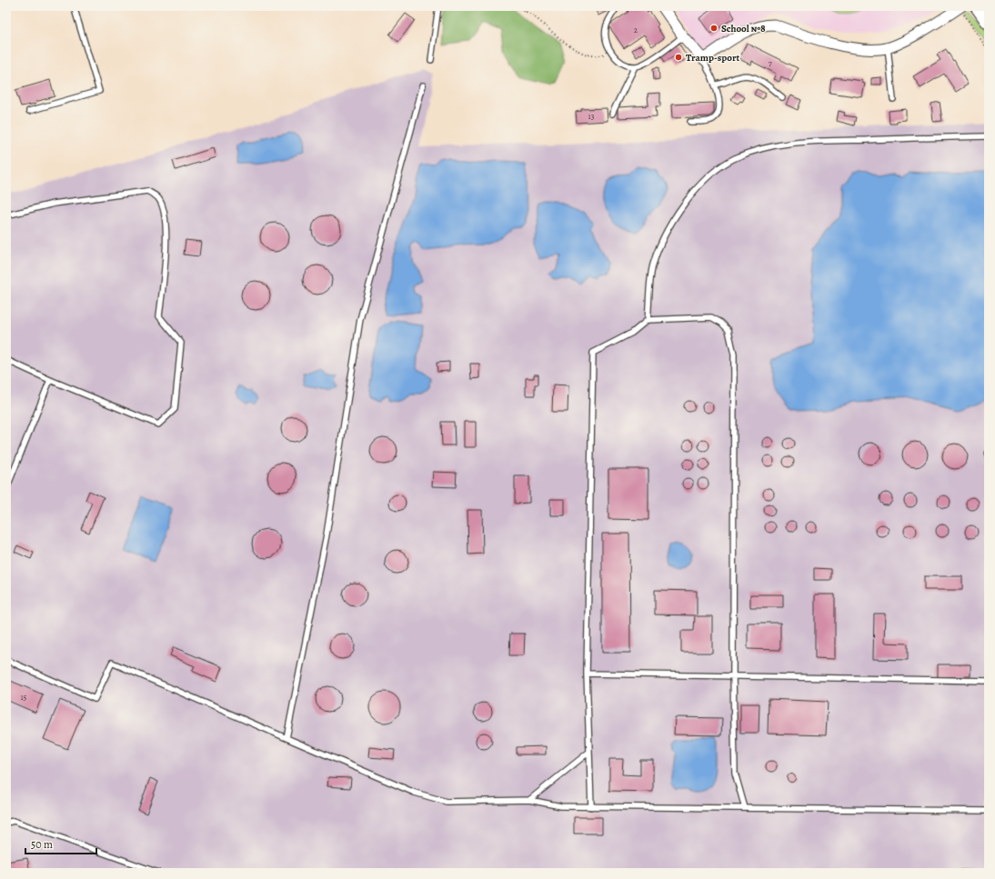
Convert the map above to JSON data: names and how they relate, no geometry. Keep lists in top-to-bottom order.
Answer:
{
  "places": ["School №8", "Tramp-sport"],
  "house_numbers": [
    "2",
    "7",
    "13",
    "15"
  ],
  "scale_bar": "50 m"
}
